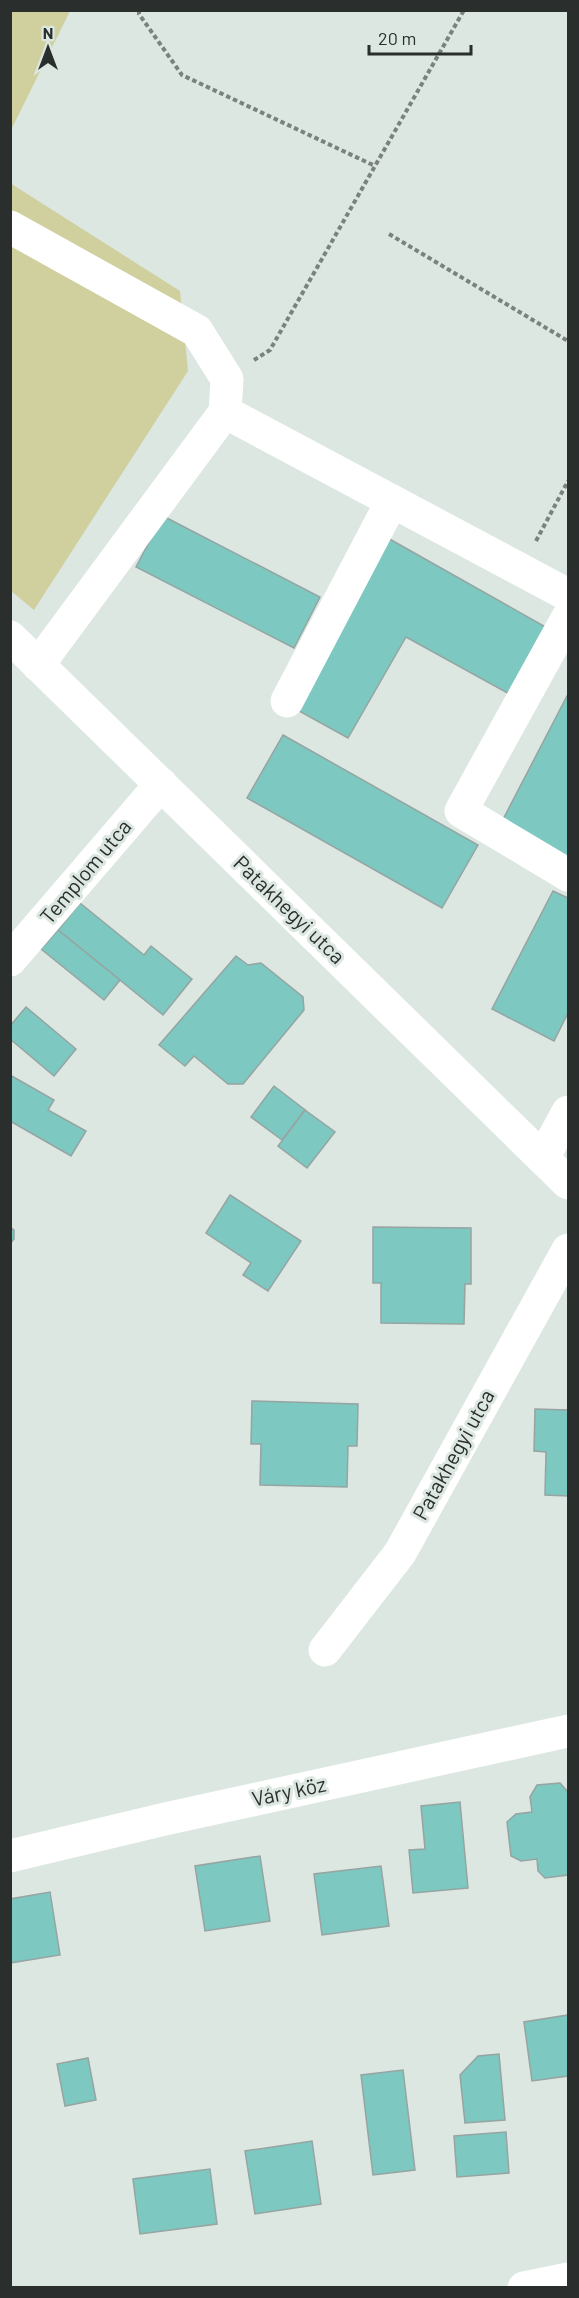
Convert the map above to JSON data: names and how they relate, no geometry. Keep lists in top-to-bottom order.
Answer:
{
  "streets": {
    "street": ["Templom utca", "Patakhegyi utca", "Váry köz"]
  },
  "crossings": [
    ["Templom utca", "Patakhegyi utca"]
  ],
  "scale_bar": "20 m",
  "north": "top"
}
